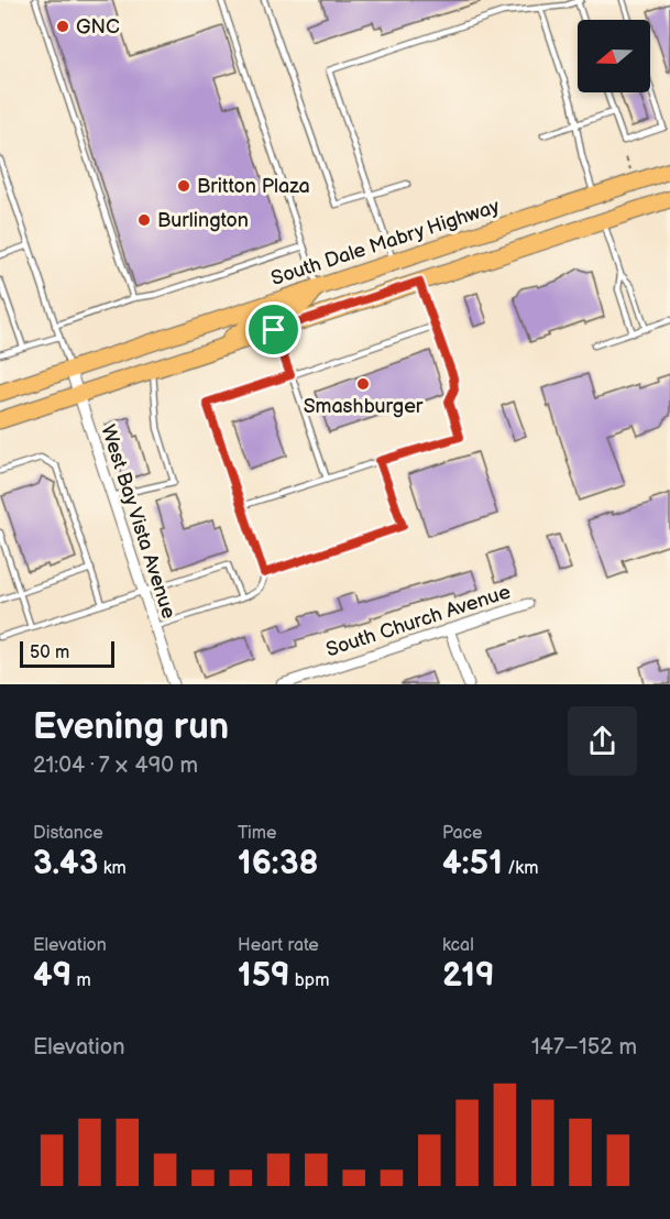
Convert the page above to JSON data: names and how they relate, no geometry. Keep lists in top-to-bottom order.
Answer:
{
  "streets": {
    "main road": ["South Dale Mabry Highway"],
    "street": ["West Bay Vista Avenue", "South Church Avenue"]
  },
  "crossings": [
    ["South Dale Mabry Highway", "West Bay Vista Avenue"]
  ],
  "places": [
    "GNC",
    "Britton Plaza",
    "Burlington",
    "Smashburger"
  ],
  "scale_bar": "50 m",
  "north": "left",
  "page": {
    "scale": "50 m",
    "heading": ["Evening run", "21:04 · 7 × 490 m"],
    "stats": [
      ["Distance", "3.43 km"],
      ["Time", "16:38"],
      ["Pace", "4:51 /km"],
      ["Elevation", "49 m"],
      ["Heart rate", "159 bpm"],
      ["kcal", "219"]
    ],
    "chart": ["Elevation", "147–152 m"]
  }
}
